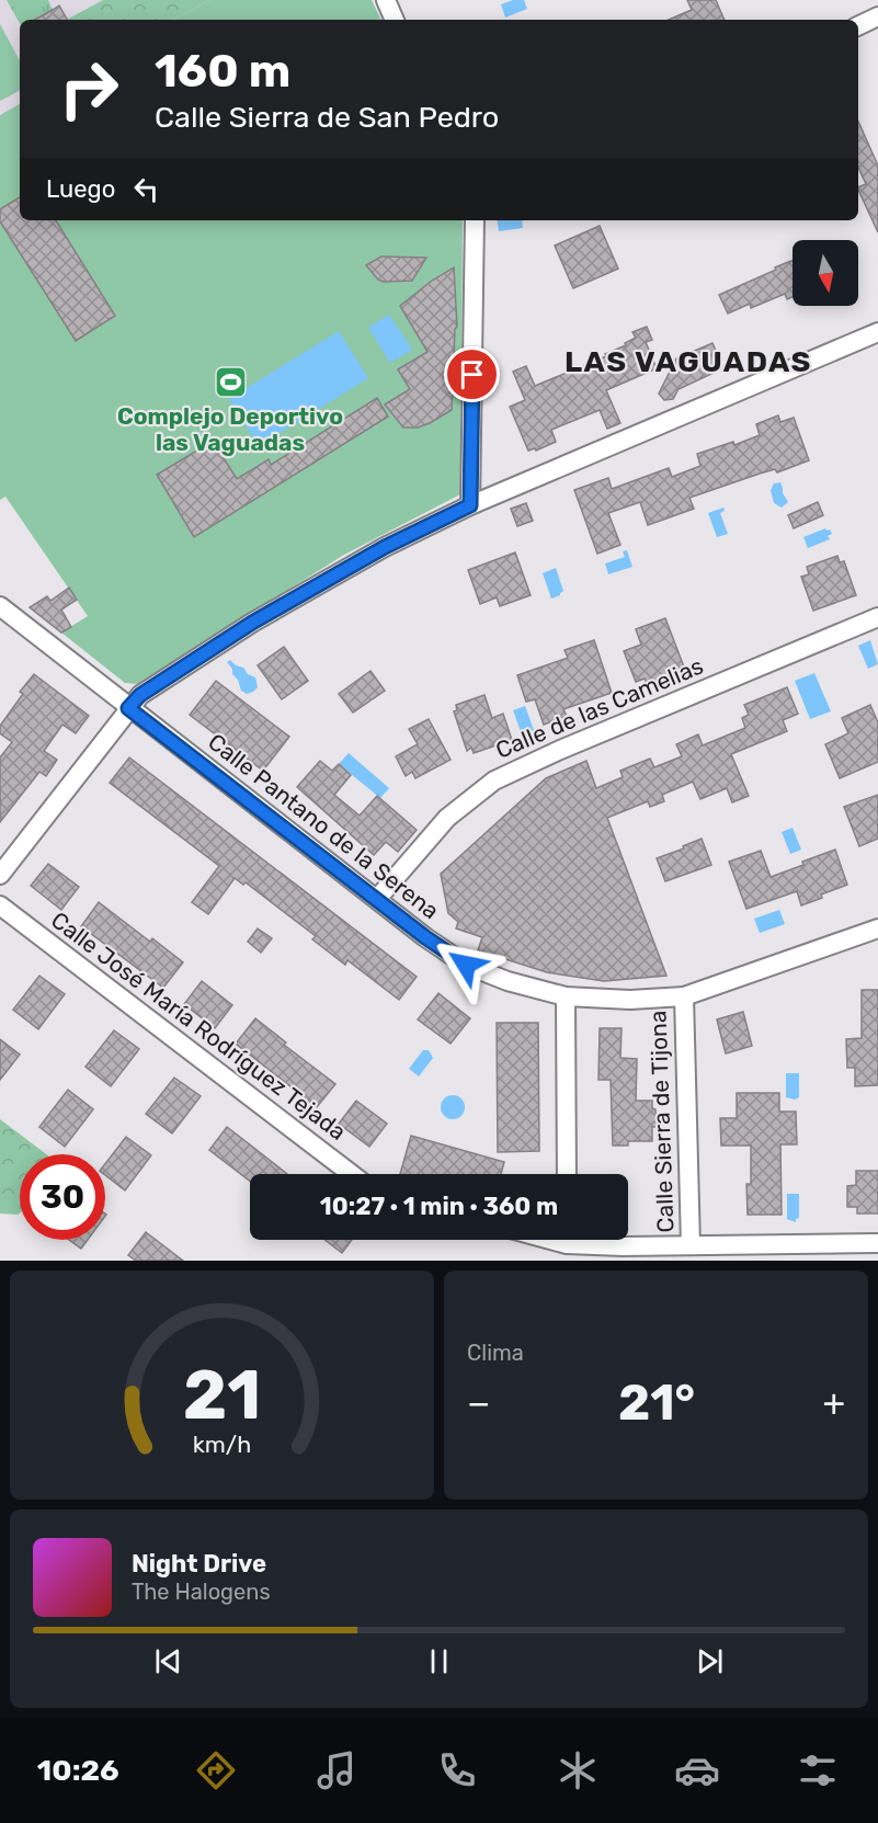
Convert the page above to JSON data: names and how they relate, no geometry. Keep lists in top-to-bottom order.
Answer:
{
  "streets": {
    "street": [
      "Calle de las Camelias",
      "Calle Pantano de la Serena",
      "Calle José María Rodríguez Tejada",
      "Calle Sierra de Tijona"
    ]
  },
  "crossings": [
    ["Calle de las Camelias", "Calle Pantano de la Serena"],
    ["Calle Pantano de la Serena", "Calle Sierra de Tijona"]
  ],
  "districts": ["LAS VAGUADAS"],
  "places": {
    "sports": ["Complejo Deportivo las Vaguadas"]
  },
  "north": "bottom",
  "page": {
    "turn": ["160 m", "Calle Sierra de San Pedro"],
    "then": "Luego",
    "limit": "30",
    "trip": "10:27 · 1 min · 360 m",
    "tile": "Clima",
    "heat": ["−", "21°", "+"],
    "song": ["Night Drive", "The Halogens"],
    "tabs": "10:26",
    "gauge": ["21", "km/h"]
  }
}
